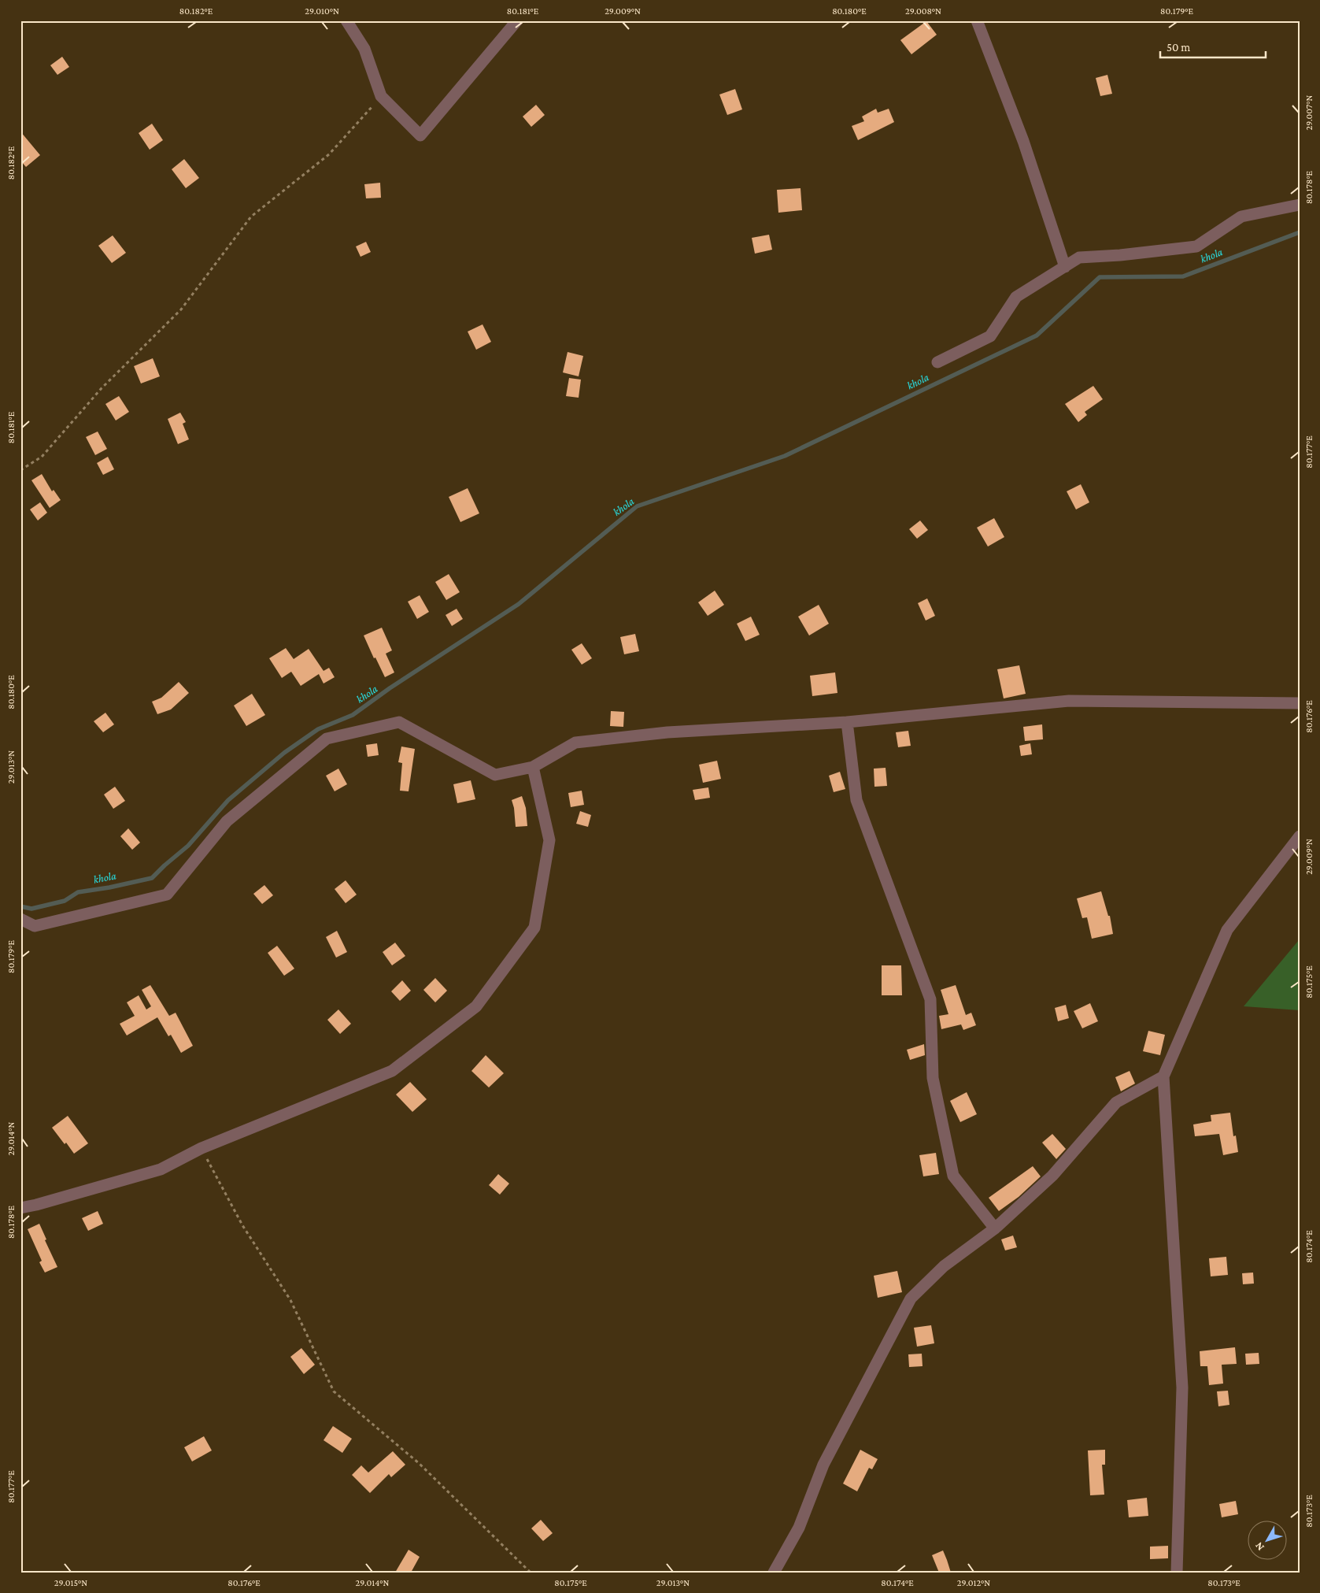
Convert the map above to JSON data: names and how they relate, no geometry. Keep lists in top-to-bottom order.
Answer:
{
  "water": ["khola"],
  "scale_bar": "50 m",
  "north": "bottom left",
  "coordinates": [
    "80.182°E",
    "29.010°N",
    "80.181°E",
    "29.009°N",
    "80.180°E",
    "29.008°N",
    "80.179°E",
    "29.007°N",
    "80.178°E",
    "80.177°E",
    "80.176°E",
    "29.013°N",
    "80.175°E",
    "29.014°N",
    "80.174°E",
    "80.173°E",
    "29.015°N",
    "29.012°N"
  ]
}
